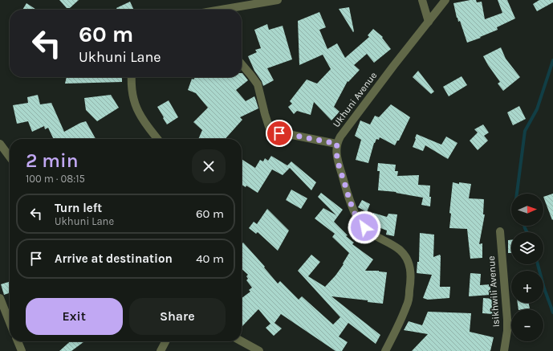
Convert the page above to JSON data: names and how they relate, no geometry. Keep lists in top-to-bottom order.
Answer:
{
  "streets": {
    "street": ["Ukhuni Avenue", "Isikhwili Avenue"]
  },
  "north": "right",
  "page": {
    "turn": ["60 m", "Ukhuni Lane"],
    "heading": ["2 min", "100 m · 08:15"],
    "map_buttons": ["+", "−"],
    "list": [
      {
        "name": "Turn left",
        "note": "Ukhuni Lane",
        "value": "60 m"
      },
      {
        "name": "Arrive at destination",
        "value": "40 m"
      }
    ],
    "buttons": ["Exit", "Share"]
  }
}
